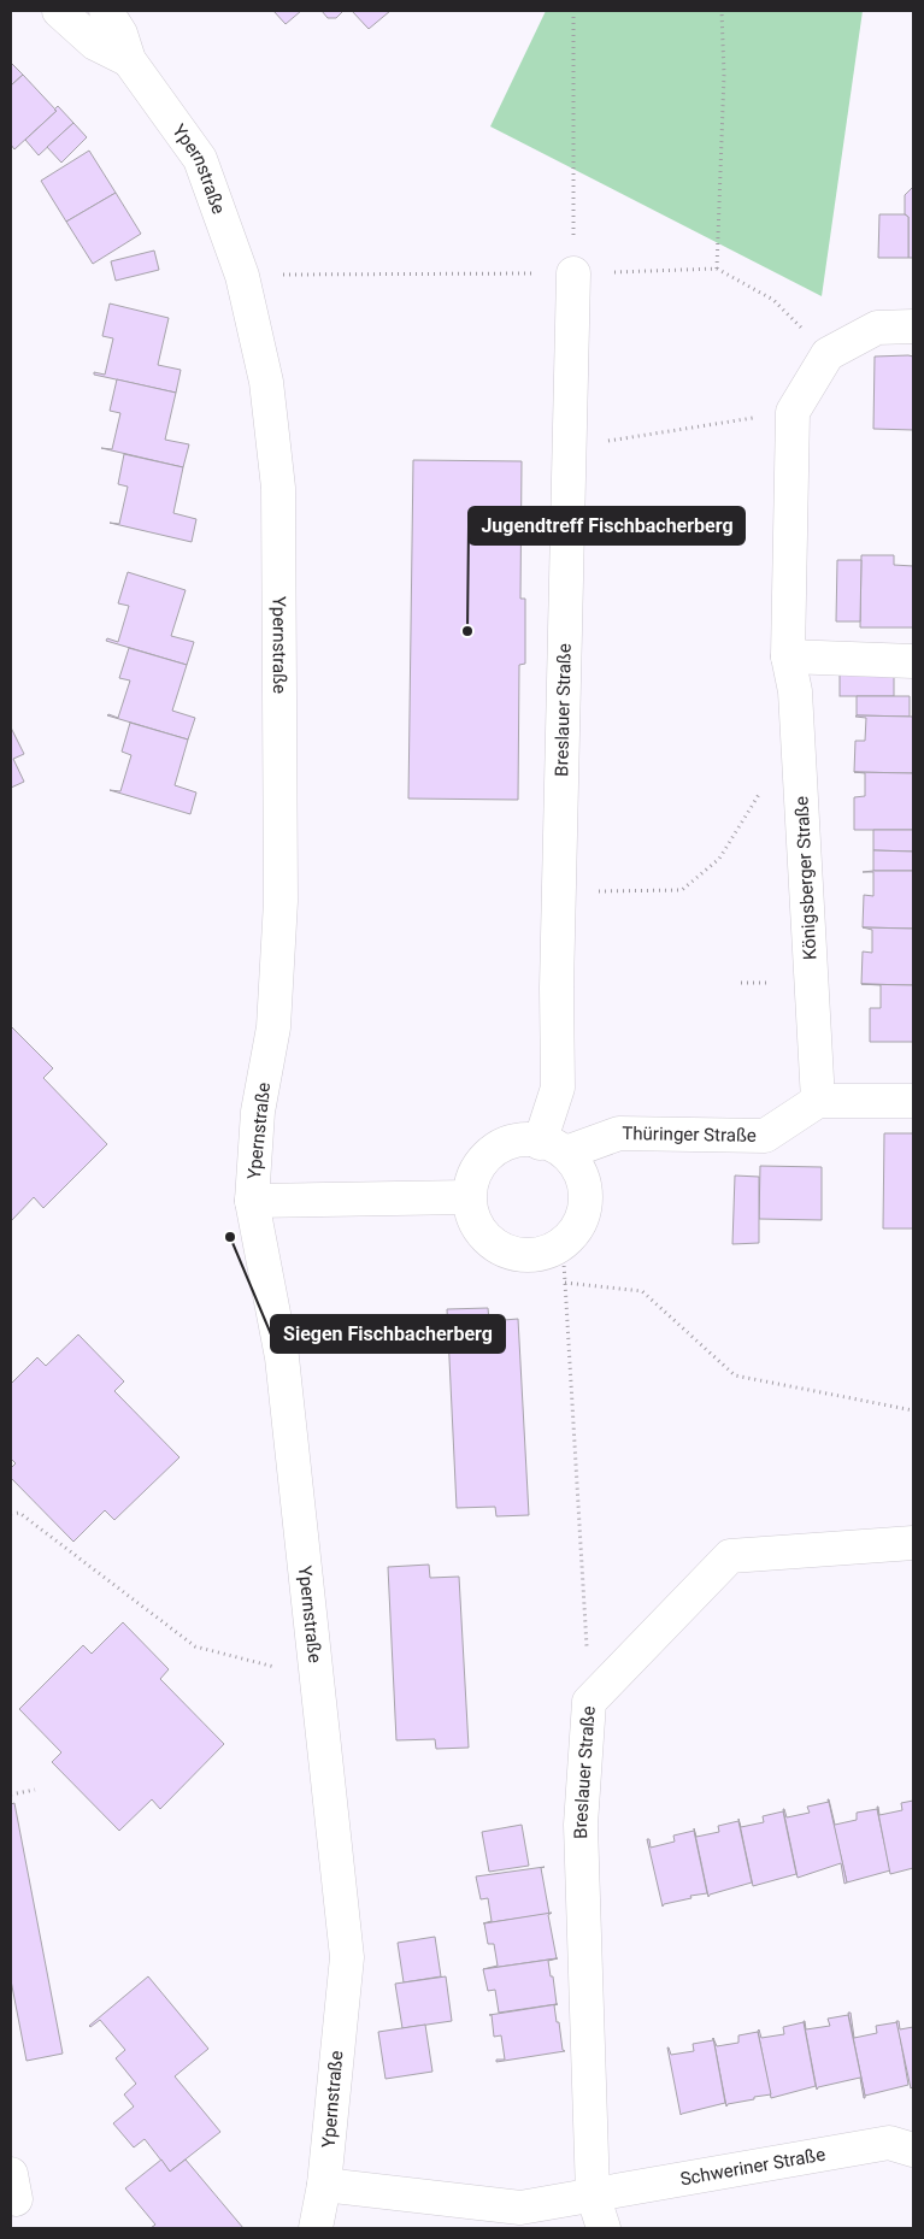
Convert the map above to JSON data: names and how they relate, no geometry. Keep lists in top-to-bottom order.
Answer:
{
  "streets": {
    "street": [
      "Ypernstraße",
      "Breslauer Straße",
      "Königsberger Straße",
      "Thüringer Straße",
      "Schweriner Straße"
    ]
  },
  "crossings": [
    ["Ypernstraße", "Schweriner Straße"],
    ["Breslauer Straße", "Thüringer Straße"],
    ["Breslauer Straße", "Schweriner Straße"],
    ["Königsberger Straße", "Thüringer Straße"]
  ],
  "places": ["Jugendtreff Fischbacherberg", "Siegen Fischbacherberg"]
}
